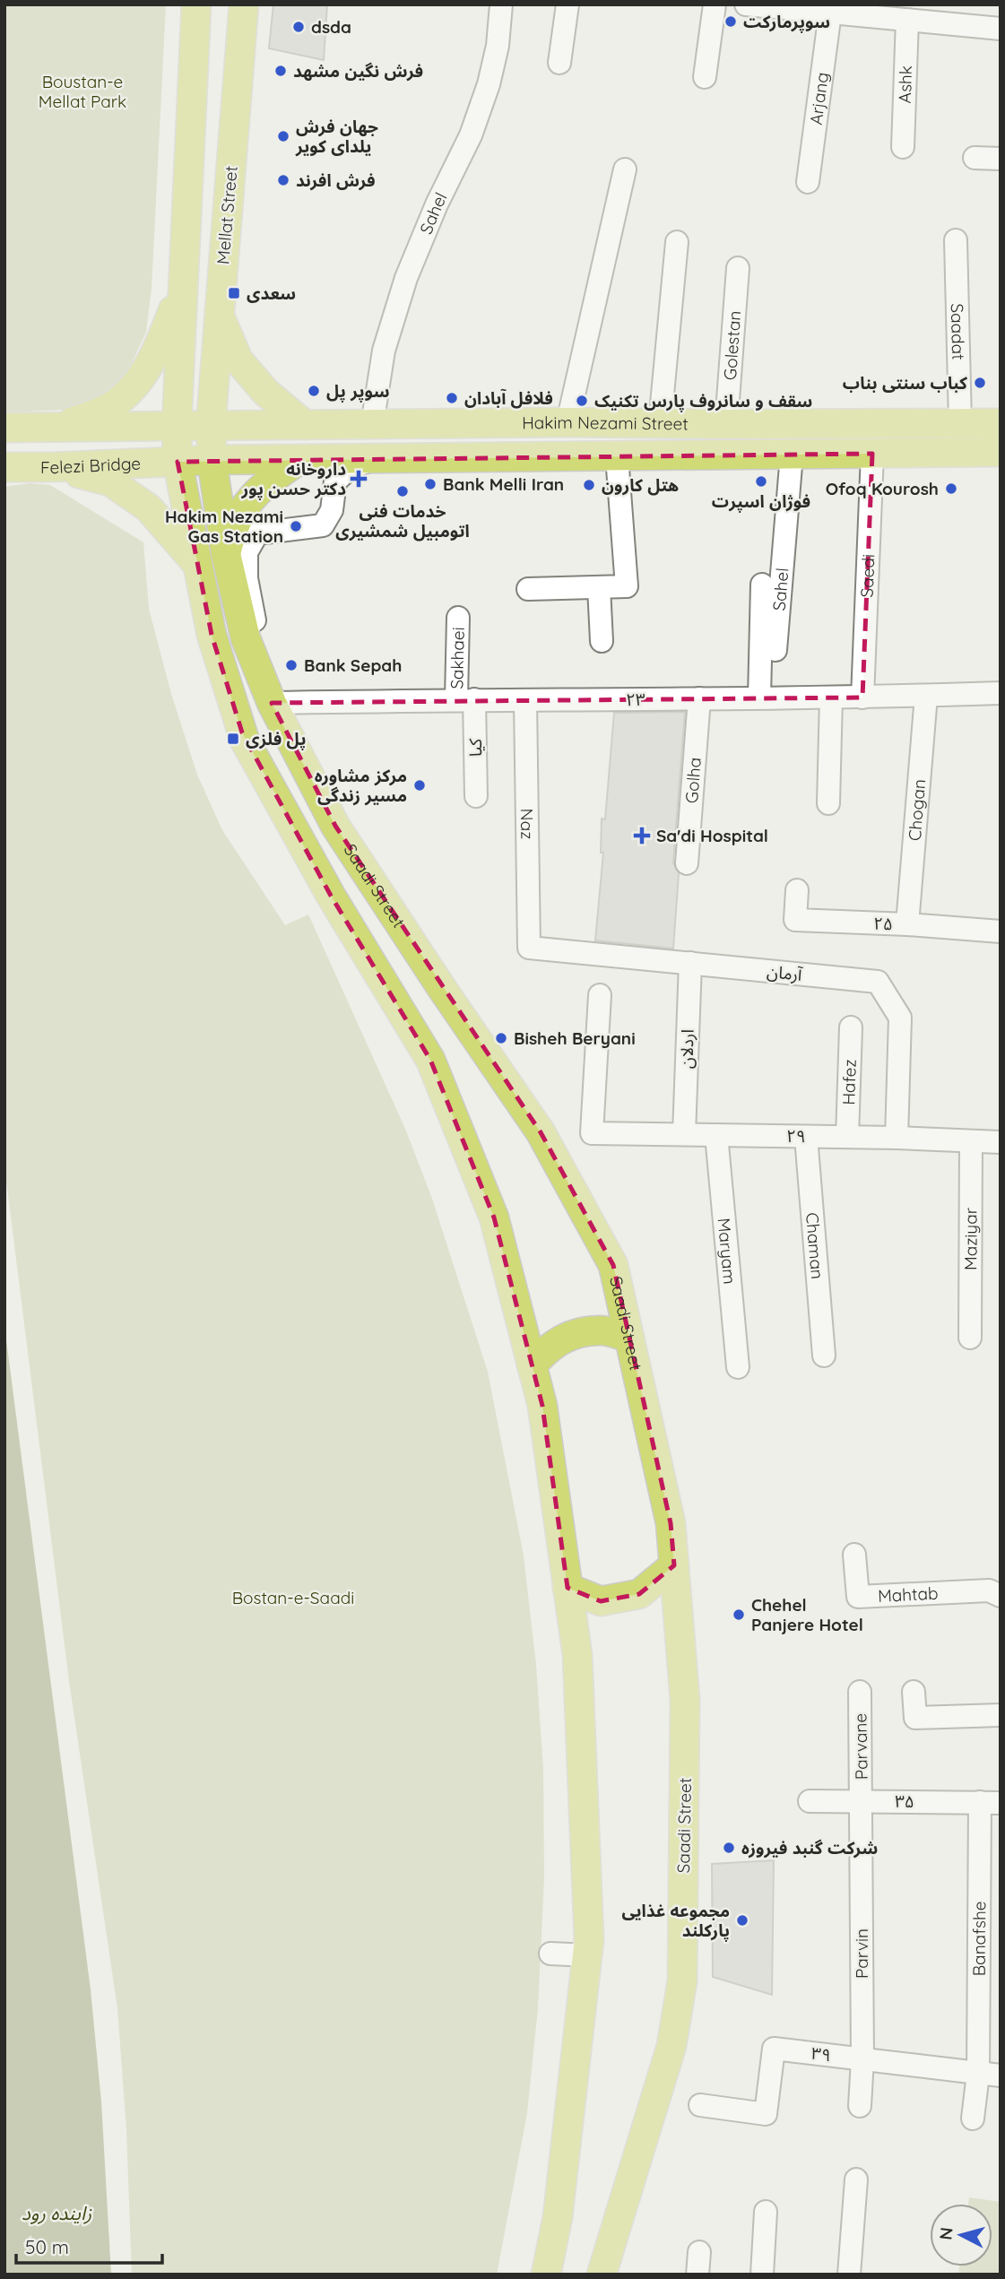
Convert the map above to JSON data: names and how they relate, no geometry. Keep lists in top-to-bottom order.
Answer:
{
  "streets": {
    "main road": [
      "Mellat Street",
      "Hakim Nezami Street",
      "Felezi Bridge",
      "Saadi Street"
    ],
    "street": [
      "Ashk",
      "Arjang",
      "Sahel",
      "Saadat",
      "Golestan",
      "Saedi",
      "Sakhaei",
      "۲۳",
      "کیا",
      "Golha",
      "Chogan",
      "Naz",
      "۲۵",
      "آرمان",
      "اردلان",
      "Hafez",
      "۲۹",
      "Maziyar",
      "Chaman",
      "Maryam",
      "Mahtab",
      "Parvane",
      "۳۵",
      "Banafshe",
      "Parvin",
      "۳۹"
    ]
  },
  "crossings": [
    ["Sahel", "Hakim Nezami Street"],
    ["Mellat Street", "Hakim Nezami Street"],
    ["Mellat Street", "Felezi Bridge"],
    ["Mellat Street", "Saadi Street"],
    ["Saadat", "Hakim Nezami Street"],
    ["Golestan", "Hakim Nezami Street"],
    ["Hakim Nezami Street", "Felezi Bridge"],
    ["Hakim Nezami Street", "Saedi"],
    ["Hakim Nezami Street", "Saadi Street"],
    ["Felezi Bridge", "Saadi Street"],
    ["Saedi", "۲۳"],
    ["Sakhaei", "۲۳"],
    ["Sakhaei", "کیا"],
    ["۲۳", "کیا"],
    ["۲۳", "Golha"],
    ["۲۳", "Chogan"],
    ["۲۳", "Naz"],
    ["۲۳", "Saadi Street"],
    ["Chogan", "۲۵"],
    ["Naz", "آرمان"],
    ["آرمان", "اردلان"],
    ["آرمان", "۲۹"],
    ["اردلان", "۲۹"],
    ["Hafez", "۲۹"],
    ["۲۹", "Maziyar"],
    ["۲۹", "Chaman"],
    ["۲۹", "Maryam"],
    ["Parvane", "۳۵"],
    ["Parvane", "Parvin"],
    ["۳۵", "Banafshe"],
    ["۳۵", "Parvin"],
    ["Banafshe", "۳۹"],
    ["Parvin", "۳۹"]
  ],
  "water": ["زاینده رود"],
  "parks": ["Boustan-e Mellat Park", "Bostan-e-Saadi"],
  "places": {
    "other": [
      "سوپرمارکت",
      "dsda",
      "فرش نگین مشهد",
      "جهان فرش یلدای کویر",
      "فرش افرند",
      "کباب سنتی بناب",
      "سوپر پل",
      "فلافل آبادان",
      "سقف و سانروف پارس تکنیک",
      "فوژان اسپرت",
      "Bank Melli Iran",
      "هتل کارون",
      "Ofoq Kourosh",
      "خدمات فنی اتومبیل شمشیری",
      "Hakim Nezami Gas Station",
      "Bank Sepah",
      "مرکز مشاوره مسیر زندگی",
      "Bisheh Beryani",
      "Chehel Panjere Hotel",
      "شرکت گنبد فیروزه",
      "مجموعه غذایی پارکلند"
    ],
    "transit": ["سعدی", "پل فلزی"],
    "health": ["داروخانه دکتر حسن پور", "Sa'di Hospital"]
  },
  "scale_bar": "50 m",
  "north": "left"
}
